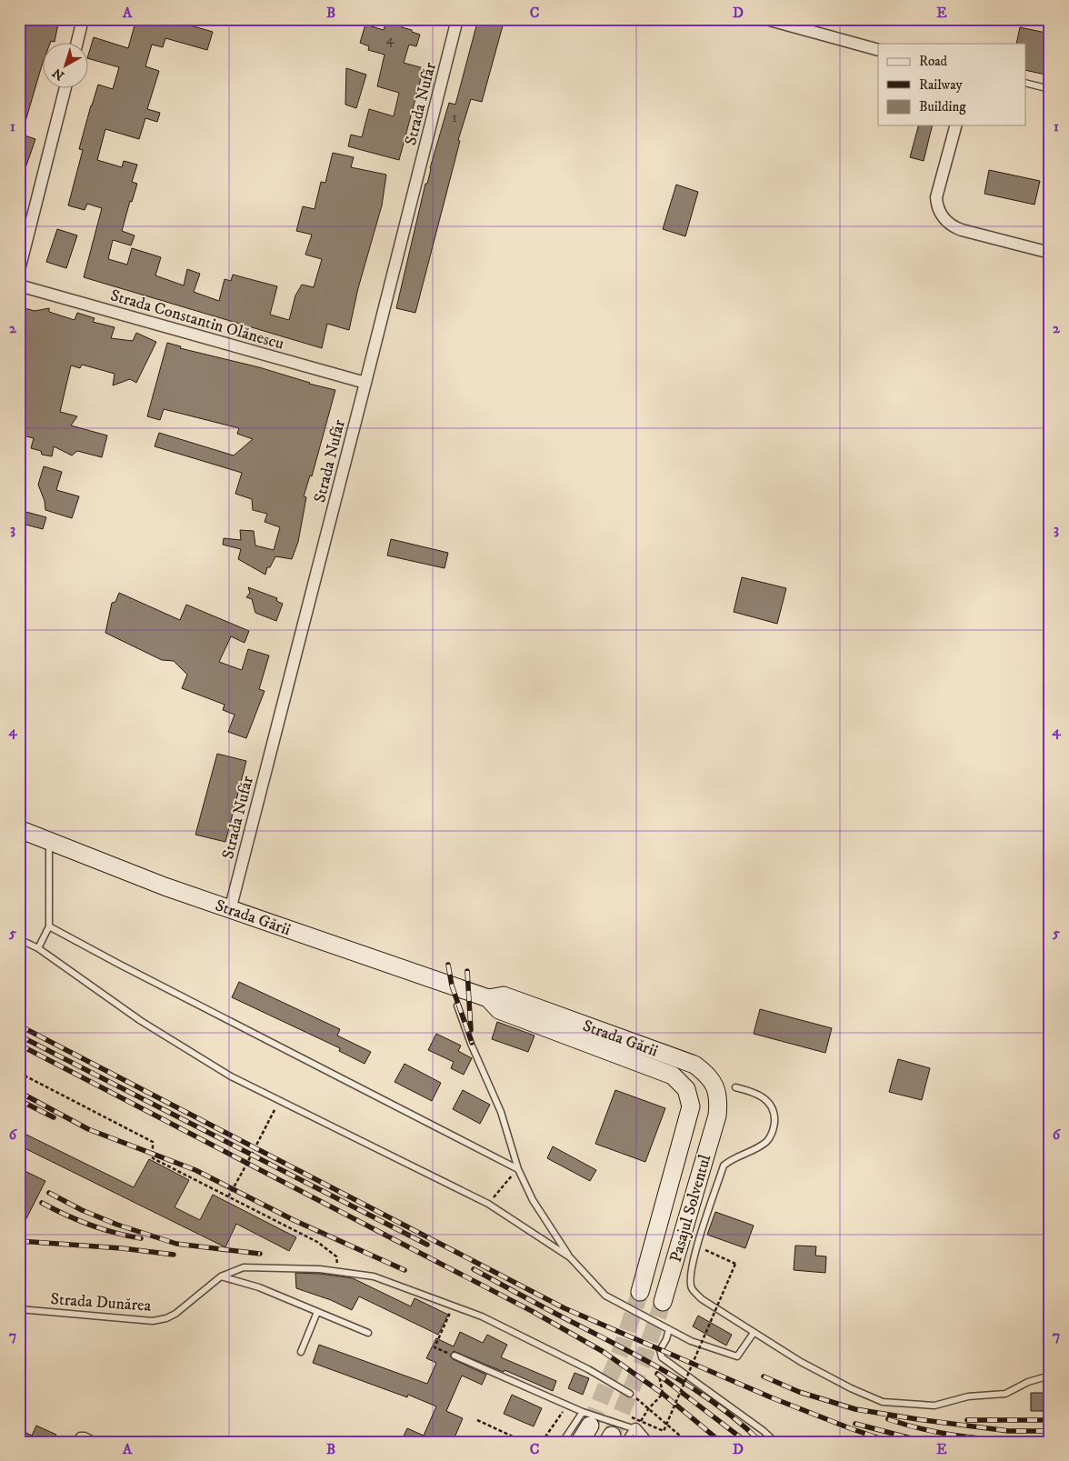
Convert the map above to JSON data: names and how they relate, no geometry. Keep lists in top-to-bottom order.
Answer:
{
  "streets": {
    "main road": ["Strada Gării", "Pasajul Solventul"],
    "street": ["Strada Nufăr", "Strada Constantin Olănescu"],
    "lane": ["Strada Dunărea"]
  },
  "crossings": [
    ["Strada Nufăr", "Strada Constantin Olănescu"],
    ["Strada Nufăr", "Strada Gării"],
    ["Strada Gării", "Pasajul Solventul"]
  ],
  "house_numbers": ["4", "1"],
  "legend": ["Road", "Railway", "Building"],
  "north": "bottom left",
  "grid": {
    "columns": [
      "A",
      "B",
      "C",
      "D",
      "E"
    ],
    "rows": [
      "1",
      "2",
      "3",
      "4",
      "5",
      "6",
      "7"
    ]
  }
}
